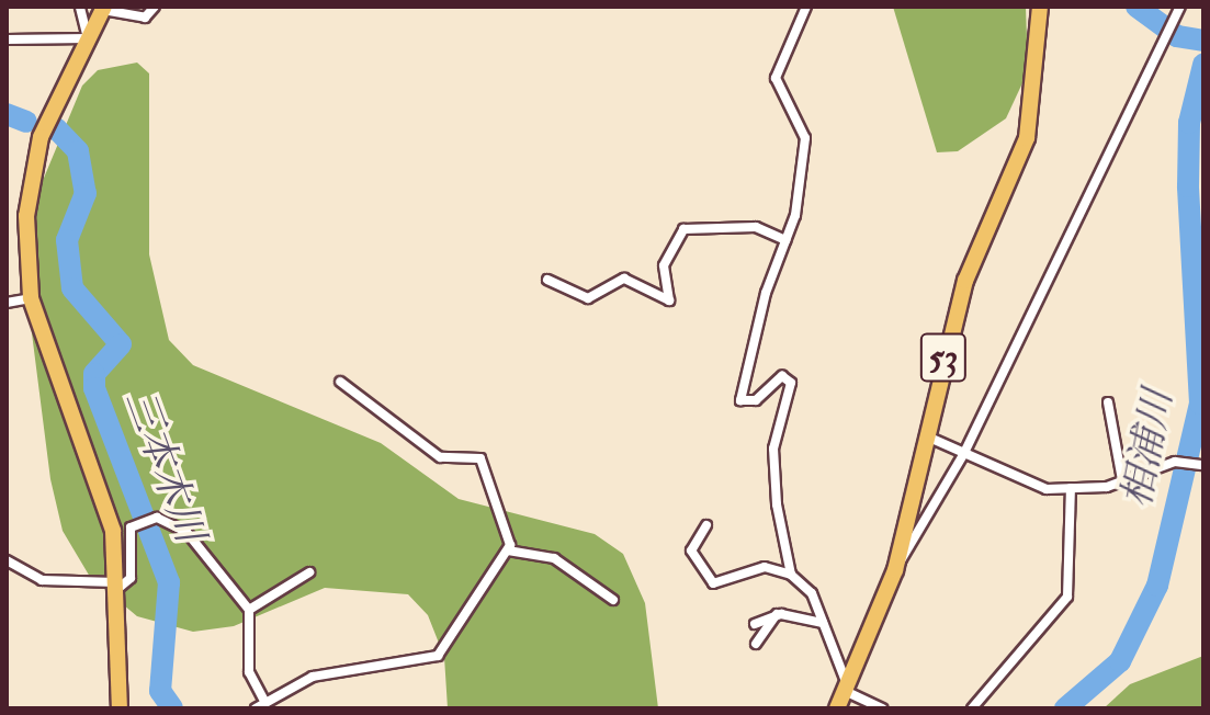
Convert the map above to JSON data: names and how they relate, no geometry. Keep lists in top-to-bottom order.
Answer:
{
  "streets": {
    "main road": ["53"]
  },
  "water": ["相浦川", "三本木川"]
}
